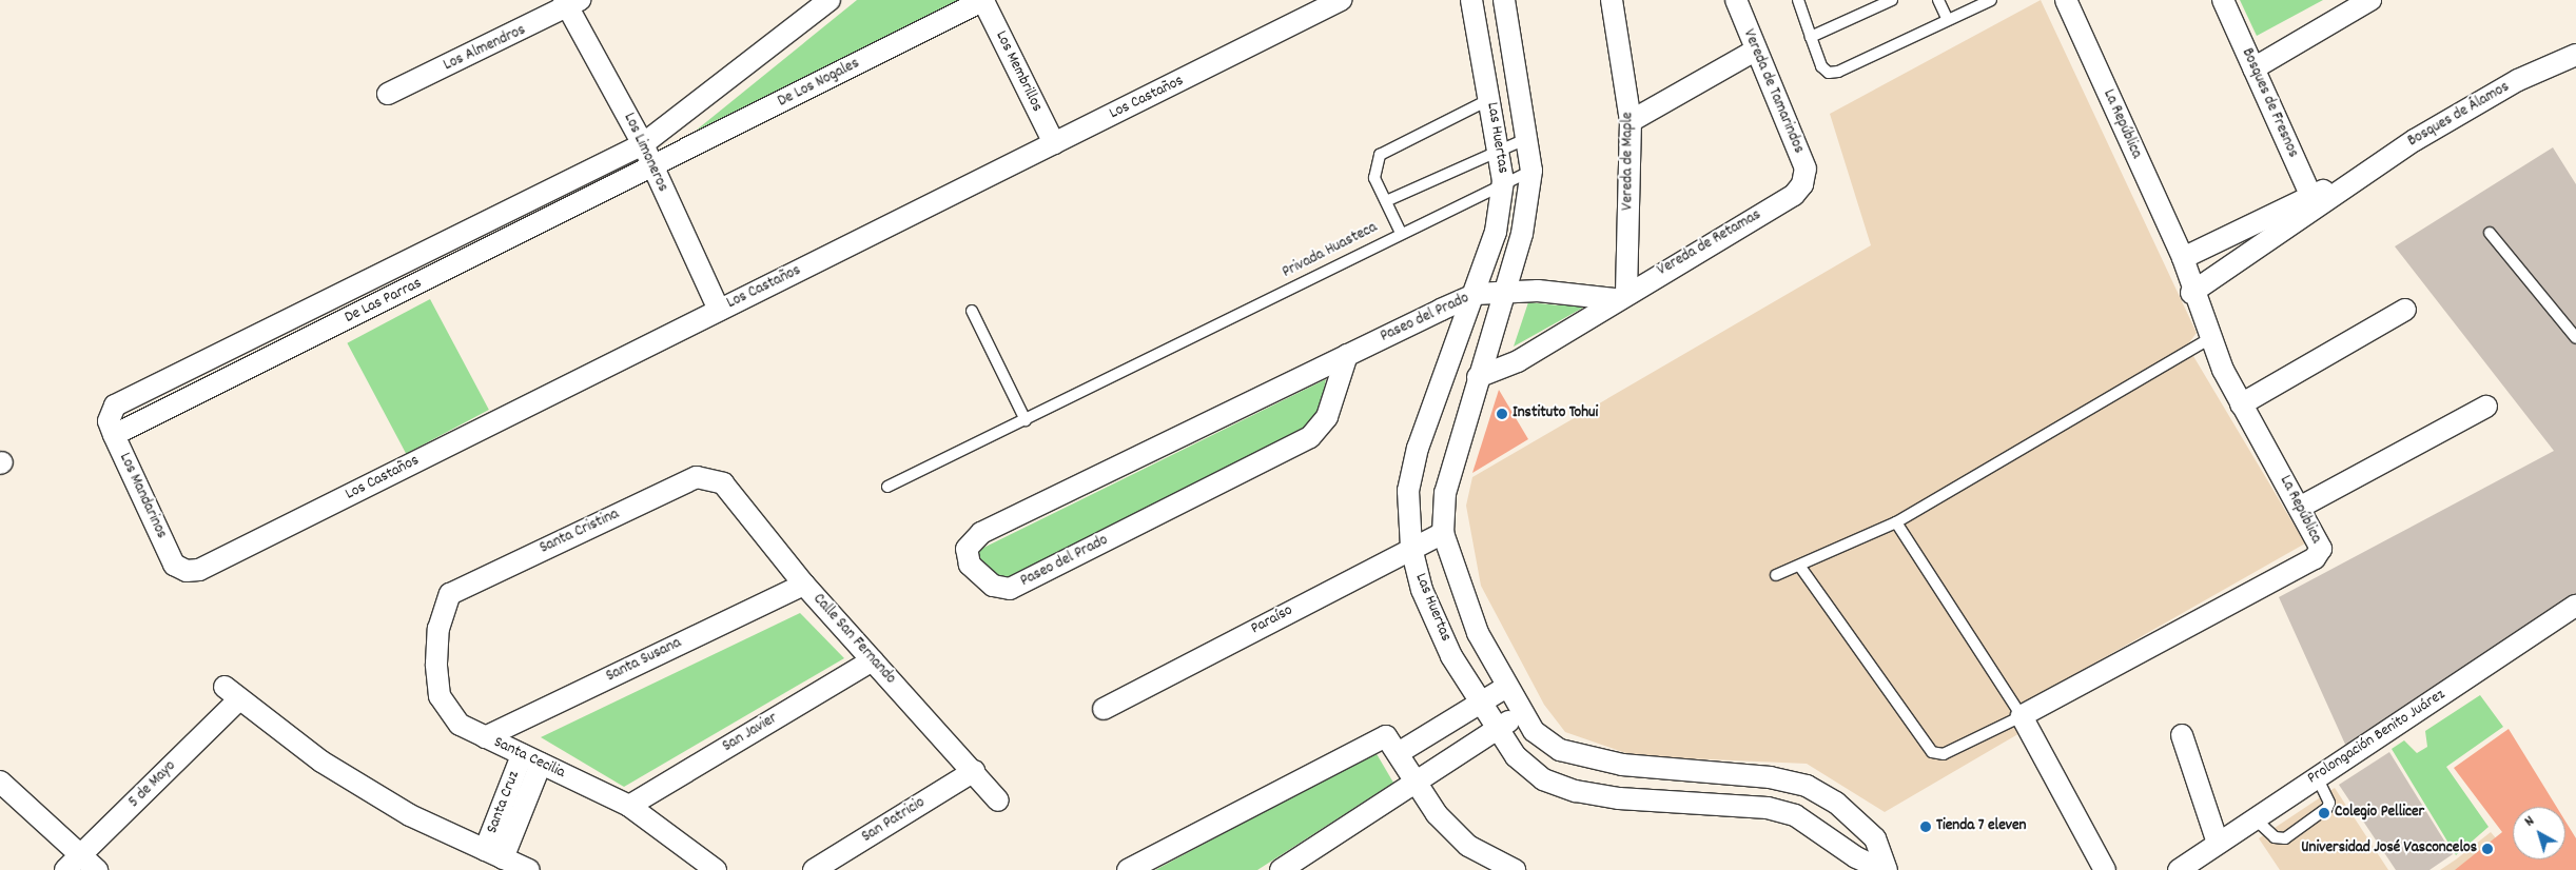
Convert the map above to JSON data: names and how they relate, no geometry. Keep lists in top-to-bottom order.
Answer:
{
  "streets": {
    "street": [
      "Los Almendros",
      "Los Membrillos",
      "De Los Nogales",
      "Vereda de Tamarindos",
      "Los Castaños",
      "Bosques de Fresnos",
      "Bosques de Álamos",
      "La República",
      "Las Huertas",
      "Los Limoneros",
      "Vereda de Maple",
      "Vereda de Retamas",
      "De Las Parras",
      "Paseo del Prado",
      "Los Mandarinos",
      "Santa Cristina",
      "Paraíso",
      "Calle San Fernando",
      "Santa Susana",
      "San Javier",
      "Prolongación Benito Juárez",
      "Santa Cecilia",
      "5 de Mayo",
      "Santa Cruz",
      "San Patricio"
    ],
    "lane": ["Privada Huasteca"]
  },
  "crossings": [
    ["Los Almendros", "Los Limoneros"],
    ["Los Membrillos", "De Los Nogales"],
    ["Los Membrillos", "Los Castaños"],
    ["De Los Nogales", "Los Limoneros"],
    ["De Los Nogales", "De Las Parras"],
    ["Vereda de Tamarindos", "Vereda de Retamas"],
    ["Los Castaños", "Los Limoneros"],
    ["Los Castaños", "Los Mandarinos"],
    ["Bosques de Fresnos", "Bosques de Álamos"],
    ["Bosques de Álamos", "La República"],
    ["Las Huertas", "Vereda de Retamas"],
    ["Las Huertas", "Privada Huasteca"],
    ["Las Huertas", "Paseo del Prado"],
    ["Las Huertas", "Paraíso"],
    ["Los Limoneros", "De Las Parras"],
    ["Vereda de Maple", "Vereda de Retamas"],
    ["De Las Parras", "Los Mandarinos"],
    ["Santa Cristina", "Calle San Fernando"],
    ["Santa Cristina", "Santa Cecilia"],
    ["Calle San Fernando", "Santa Susana"],
    ["Calle San Fernando", "San Javier"],
    ["Calle San Fernando", "San Patricio"],
    ["Santa Susana", "Santa Cecilia"],
    ["San Javier", "Santa Cecilia"],
    ["Santa Cecilia", "Santa Cruz"],
    ["5 de Mayo", "Santa Cruz"]
  ],
  "places": [
    "Instituto Tohui",
    "Colegio Pellicer",
    "Tienda 7 eleven",
    "Universidad José Vasconcelos"
  ],
  "north": "top left"
}
